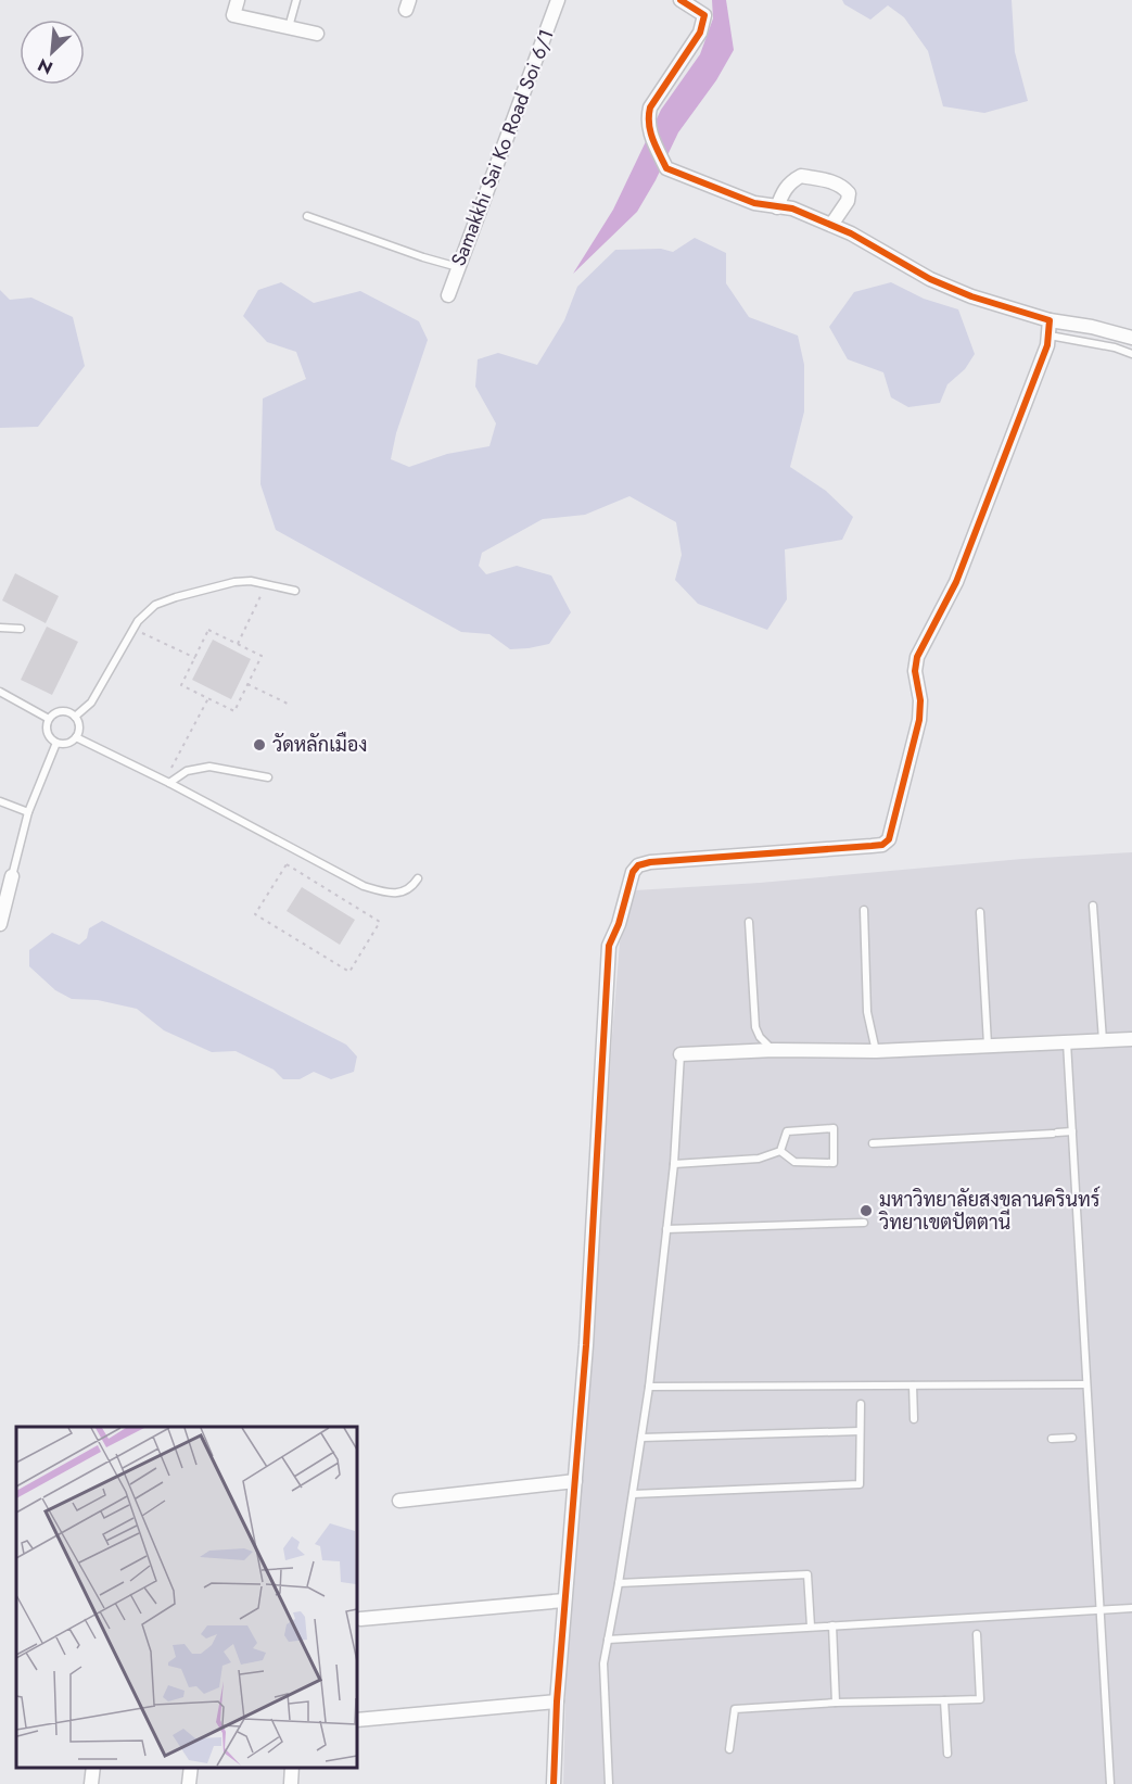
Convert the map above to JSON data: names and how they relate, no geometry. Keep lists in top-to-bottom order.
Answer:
{
  "streets": {
    "street": ["Samakkhi Sai Ko Road Soi 6/1"]
  },
  "places": ["วัดหลักเมือง", "มหาวิทยาลัยสงขลานครินทร์ วิทยาเขตปัตตานี"],
  "north": "bottom left"
}
